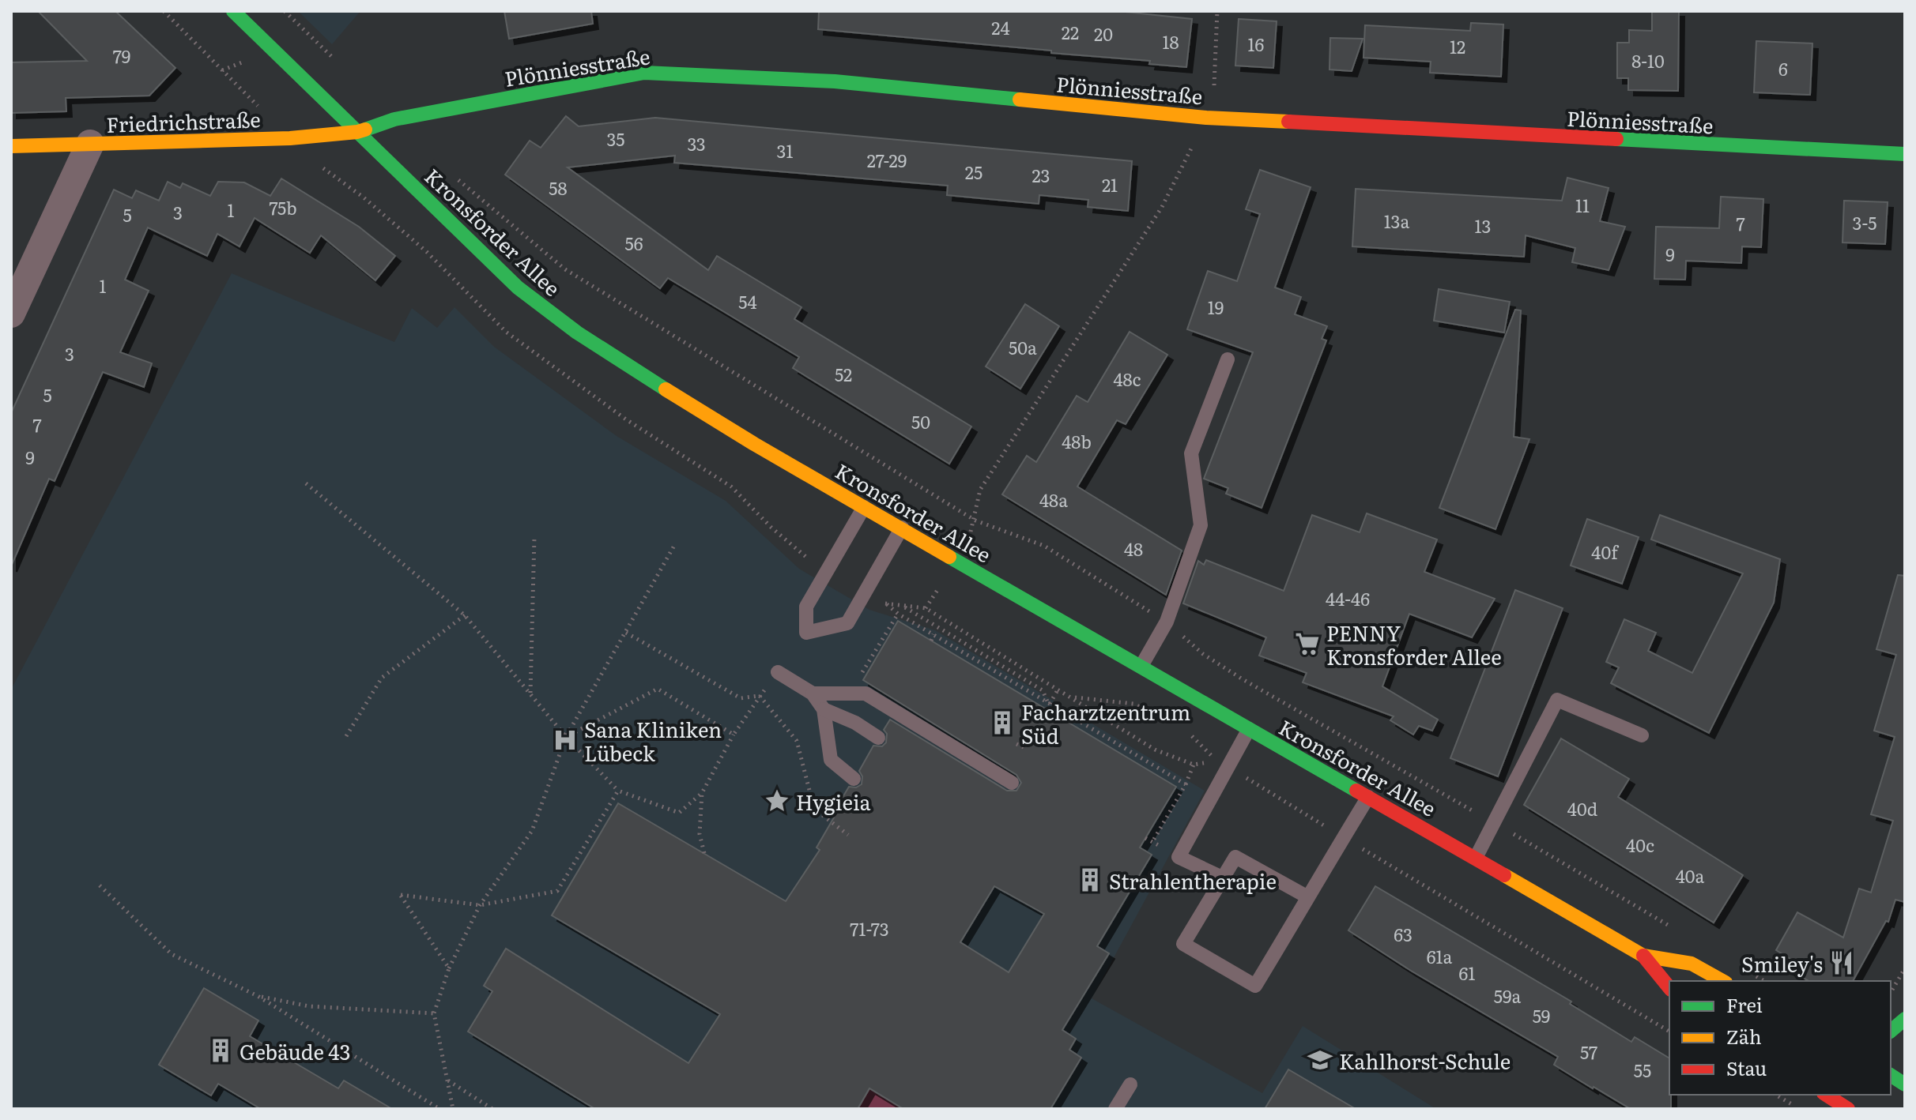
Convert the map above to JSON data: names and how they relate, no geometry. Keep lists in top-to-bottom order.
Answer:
{
  "streets": {
    "main road": ["Plönniesstraße", "Friedrichstraße", "Kronsforder Allee"]
  },
  "crossings": [
    ["Plönniesstraße", "Friedrichstraße"],
    ["Plönniesstraße", "Kronsforder Allee"],
    ["Friedrichstraße", "Kronsforder Allee"]
  ],
  "places": {
    "supermarket": ["PENNY Kronsforder Allee"],
    "building": ["Facharztzentrum Süd", "Strahlentherapie", "Gebäude 43"],
    "hospital": ["Sana Kliniken Lübeck"],
    "place": ["Hygieia"],
    "restaurant": ["Smiley's"],
    "school or university": ["Kahlhorst-Schule"]
  },
  "house_numbers": [
    "24",
    "22",
    "20",
    "18",
    "16",
    "12",
    "79",
    "8-10",
    "6",
    "35",
    "33",
    "31",
    "27-29",
    "25",
    "23",
    "21",
    "58",
    "11",
    "75b",
    "1",
    "3",
    "5",
    "13a",
    "3-5",
    "7",
    "13",
    "56",
    "9",
    "1",
    "54",
    "19",
    "50a",
    "3",
    "52",
    "48c",
    "5",
    "50",
    "7",
    "48b",
    "9",
    "48a",
    "48",
    "40f",
    "44-46",
    "40d",
    "40c",
    "40a",
    "71-73",
    "63",
    "61a",
    "61",
    "59a",
    "59",
    "57",
    "55"
  ],
  "legend": ["Frei", "Zäh", "Stau"]
}
